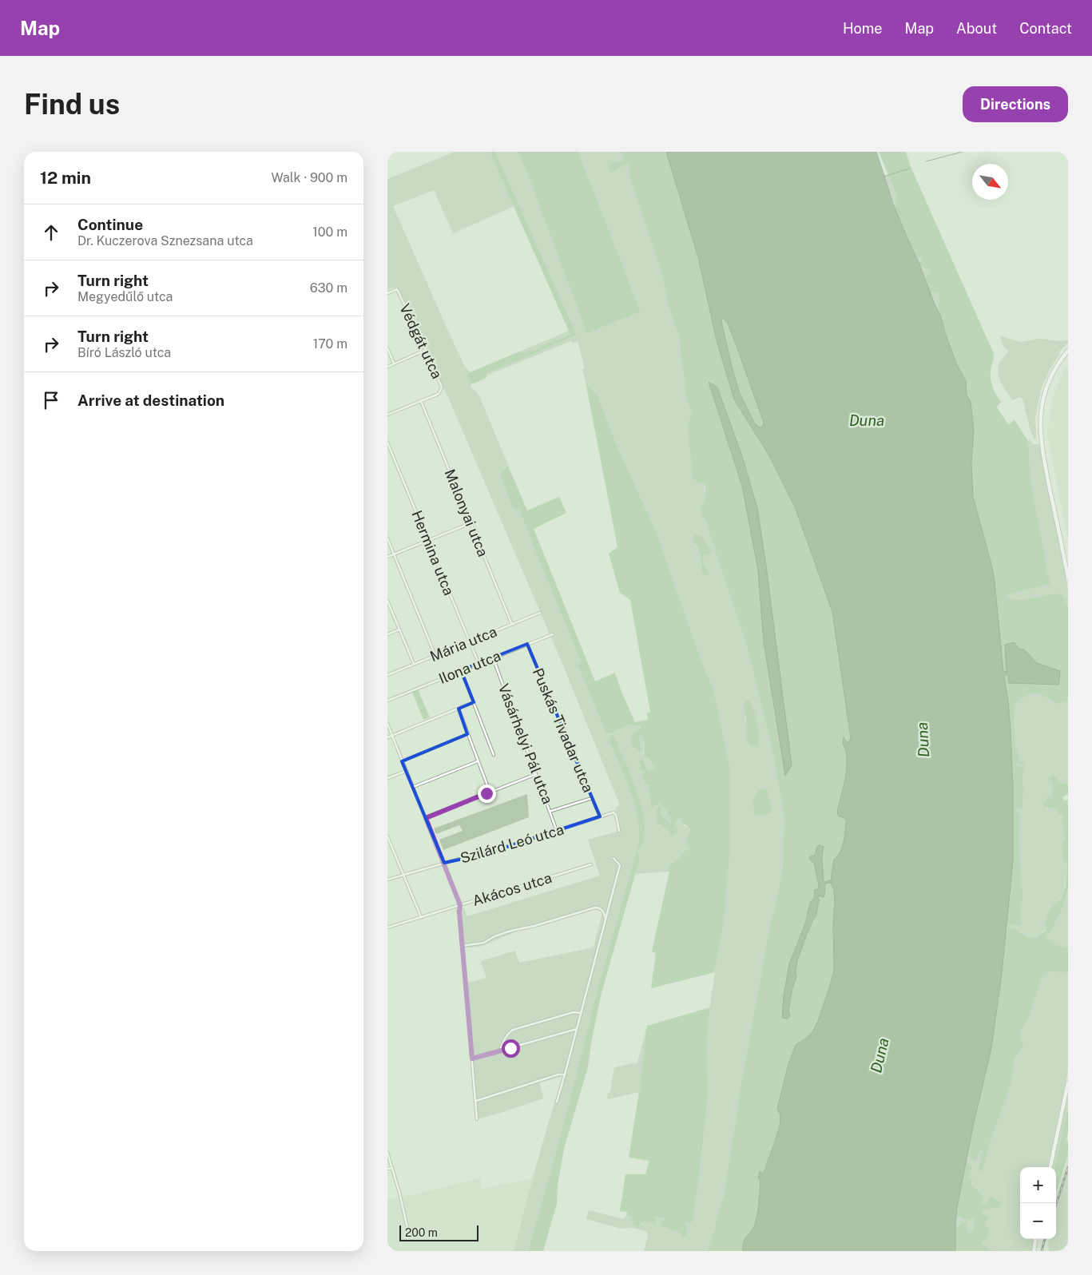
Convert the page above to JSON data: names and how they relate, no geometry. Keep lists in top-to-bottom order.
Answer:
{
  "streets": {
    "street": [
      "Védgát utca",
      "Malonyai utca",
      "Hermina utca",
      "Mária utca",
      "Ilona utca",
      "Puskás Tivadar utca",
      "Vásárhelyi Pál utca",
      "Szilárd Leó utca",
      "Akácos utca"
    ]
  },
  "crossings": [
    ["Védgát utca", "Malonyai utca"],
    ["Malonyai utca", "Mária utca"],
    ["Hermina utca", "Mária utca"],
    ["Hermina utca", "Ilona utca"],
    ["Ilona utca", "Puskás Tivadar utca"],
    ["Ilona utca", "Vásárhelyi Pál utca"],
    ["Puskás Tivadar utca", "Szilárd Leó utca"],
    ["Vásárhelyi Pál utca", "Szilárd Leó utca"]
  ],
  "water": ["Duna"],
  "scale_bar": "200 m",
  "north": "bottom right",
  "page": {
    "header": "Map",
    "nav": [
      "Home",
      "Map",
      "About",
      "Contact"
    ],
    "buttons": "Directions",
    "title": "Find us",
    "heading": ["12 min", "Walk · 900 m"],
    "list": [
      ["Continue", "Dr. Kuczerova Sznezsana utca", "100 m"],
      ["Turn right", "Megyedűlő utca", "630 m"],
      ["Turn right", "Bíró László utca", "170 m"],
      "Arrive at destination"
    ],
    "map_buttons": ["+", "−"],
    "scale": "200 m"
  }
}
